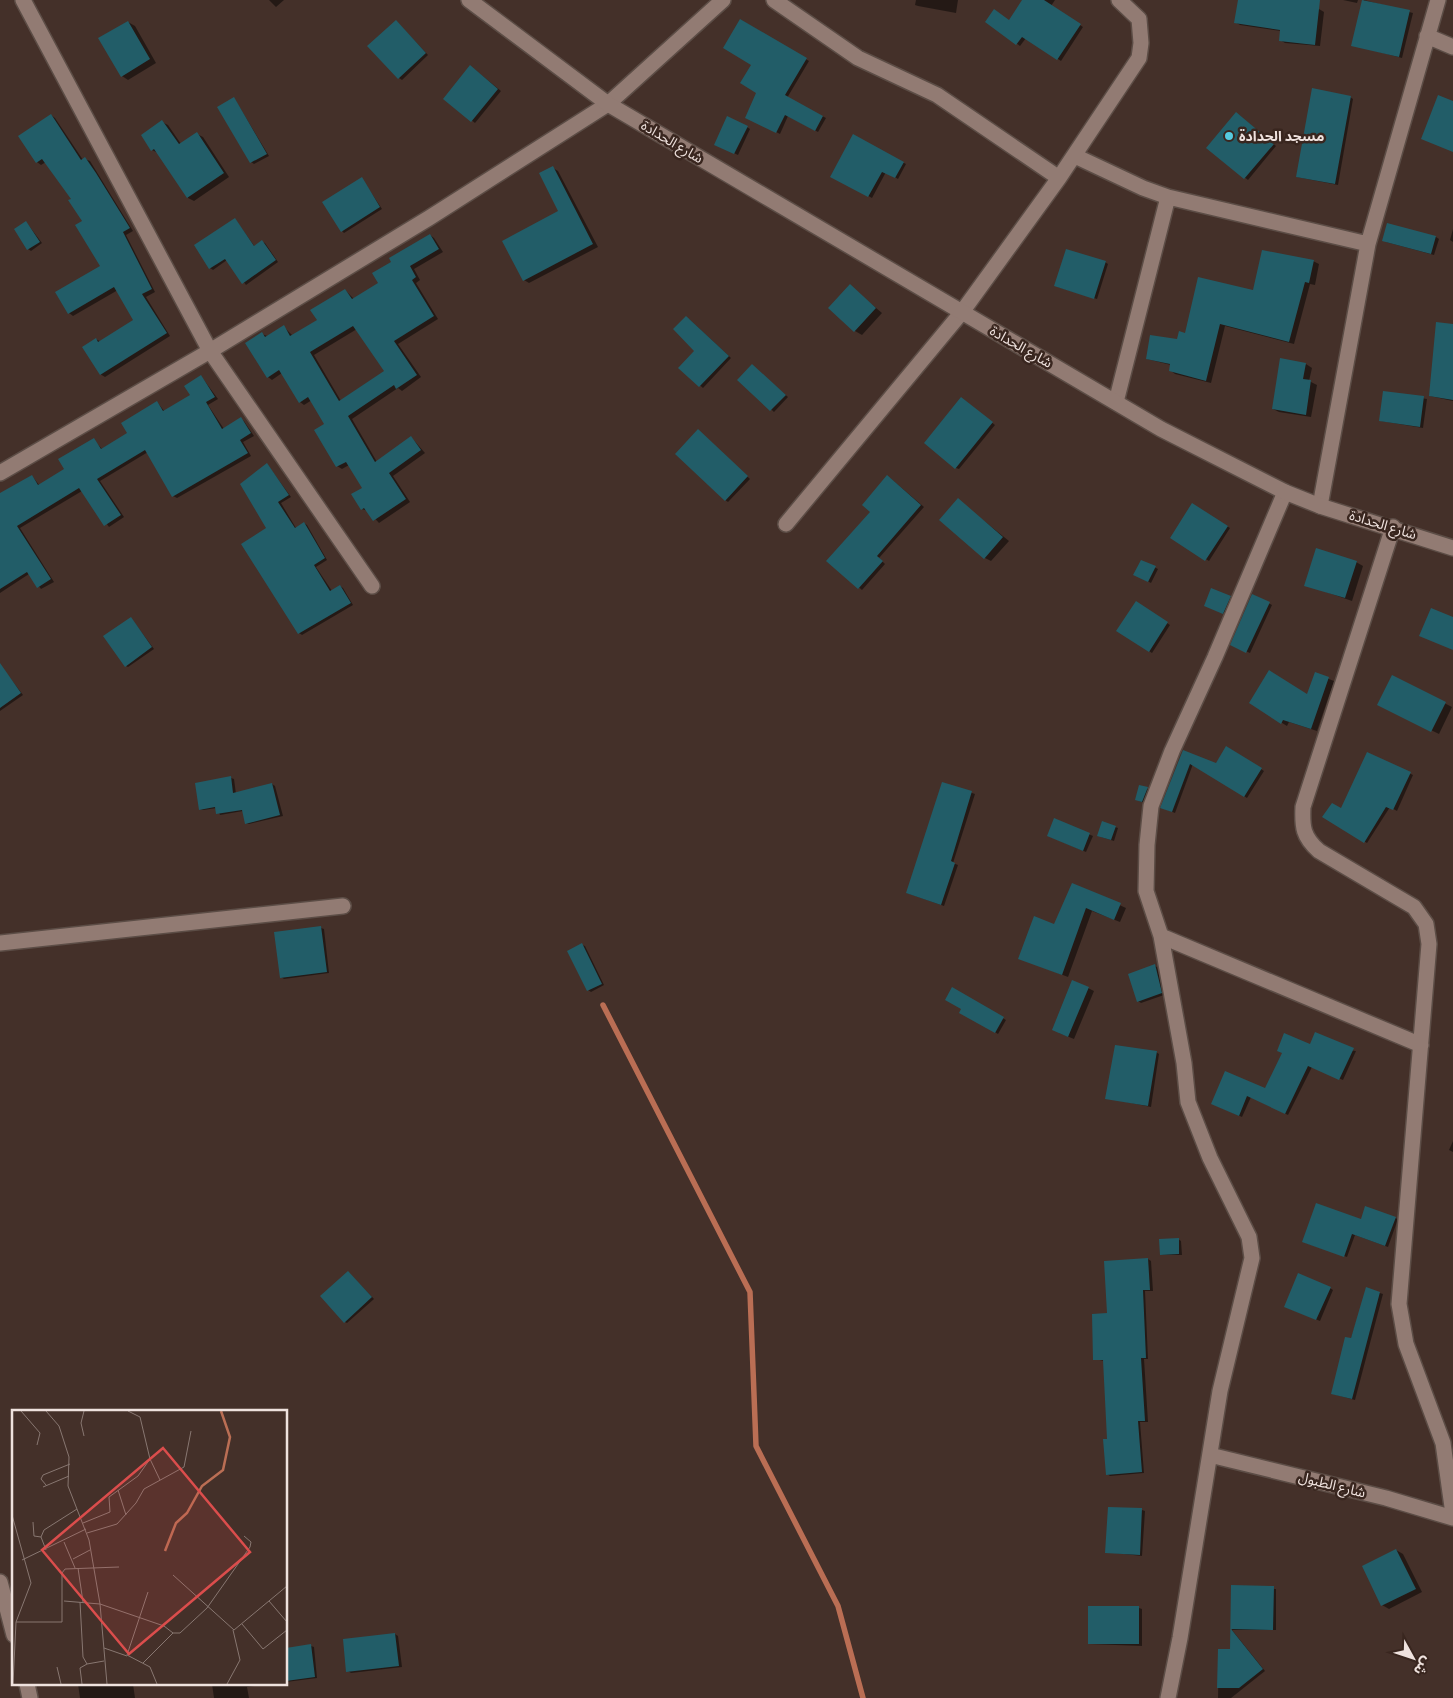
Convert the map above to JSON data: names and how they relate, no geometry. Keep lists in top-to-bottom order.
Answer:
{
  "streets": {
    "street": ["شارع الحدادة", "شارع الطبول"]
  },
  "places": ["مسجد الحدادة"],
  "north": "bottom right"
}
